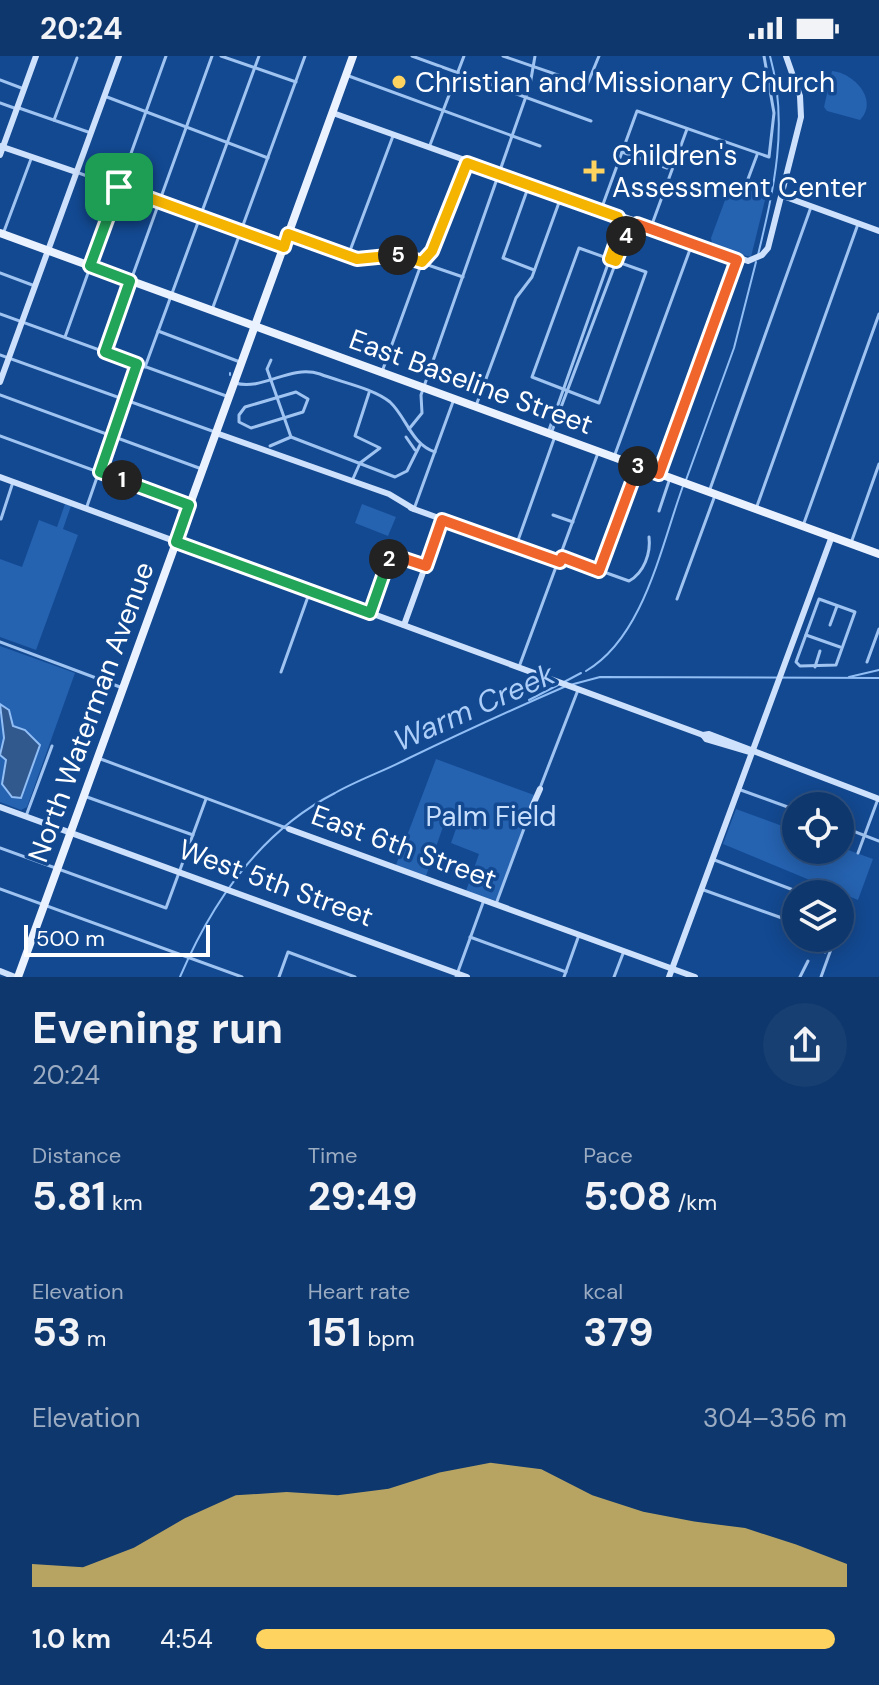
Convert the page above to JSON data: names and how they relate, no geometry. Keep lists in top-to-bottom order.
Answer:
{
  "streets": {
    "main road": ["East Baseline Street", "North Waterman Avenue"],
    "street": ["East 6th Street", "West 5th Street"]
  },
  "crossings": [
    ["East Baseline Street", "North Waterman Avenue"],
    ["North Waterman Avenue", "East 6th Street"],
    ["North Waterman Avenue", "West 5th Street"]
  ],
  "water": ["Warm Creek"],
  "parks": ["Palm Field"],
  "places": {
    "other": ["Christian and Missionary Church"],
    "health": ["Children's Assessment Center"]
  },
  "scale_bar": "500 m",
  "page": {
    "status": "20:24",
    "pins": [
      "4",
      "5",
      "3",
      "1",
      "2"
    ],
    "scale": "500 m",
    "heading": ["Evening run", "20:24"],
    "stats": [
      ["Distance", "5.81 km"],
      ["Time", "29:49"],
      ["Pace", "5:08 /km"],
      ["Elevation", "53 m"],
      ["Heart rate", "151 bpm"],
      ["kcal", "379"]
    ],
    "chart": ["Elevation", "304–356 m"],
    "list": [
      {
        "name": "1.0 km",
        "note": "4:54"
      }
    ]
  }
}
